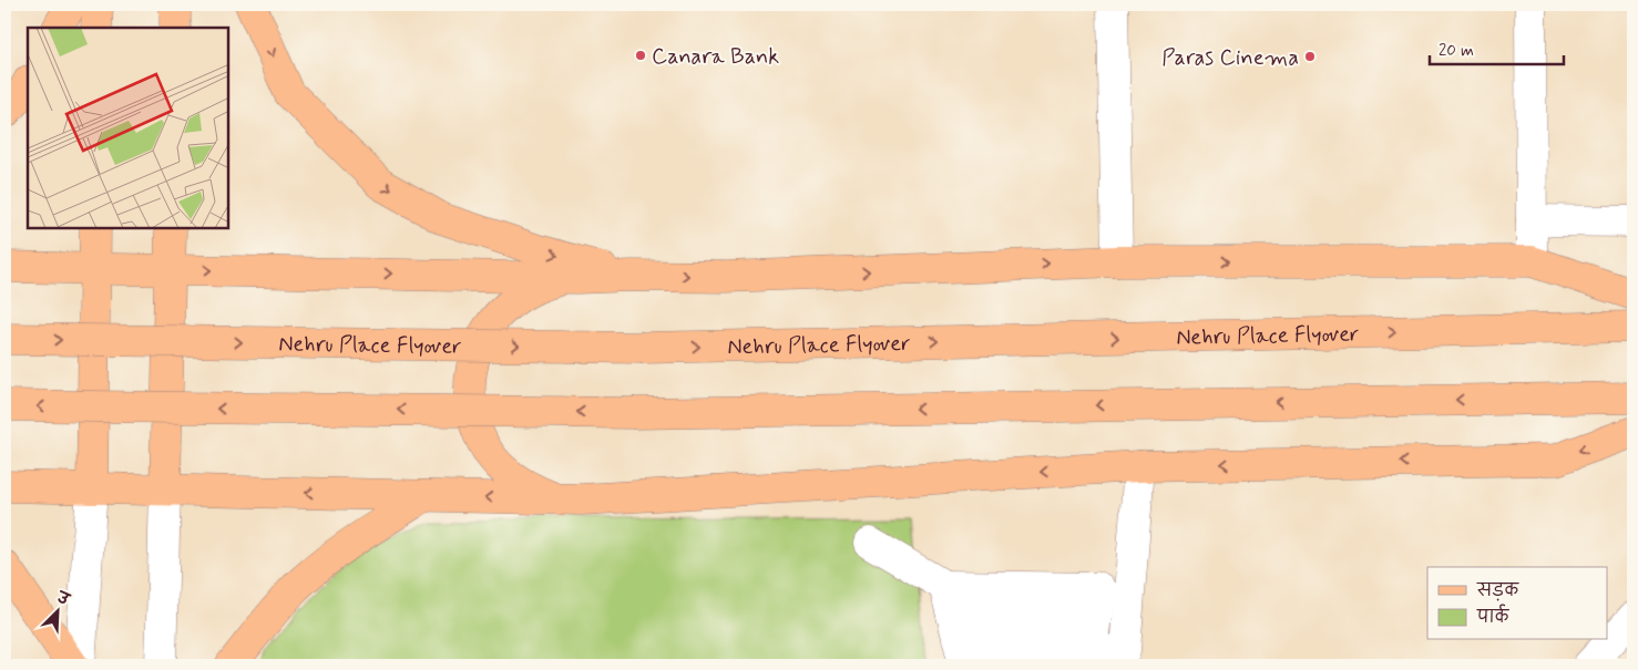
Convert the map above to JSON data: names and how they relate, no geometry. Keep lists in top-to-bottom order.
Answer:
{
  "streets": {
    "main road": ["Nehru Place Flyover"]
  },
  "places": ["Canara Bank", "Paras Cinema"],
  "legend": ["सड़क", "पार्क"],
  "scale_bar": "20 m",
  "north": "top right"
}
